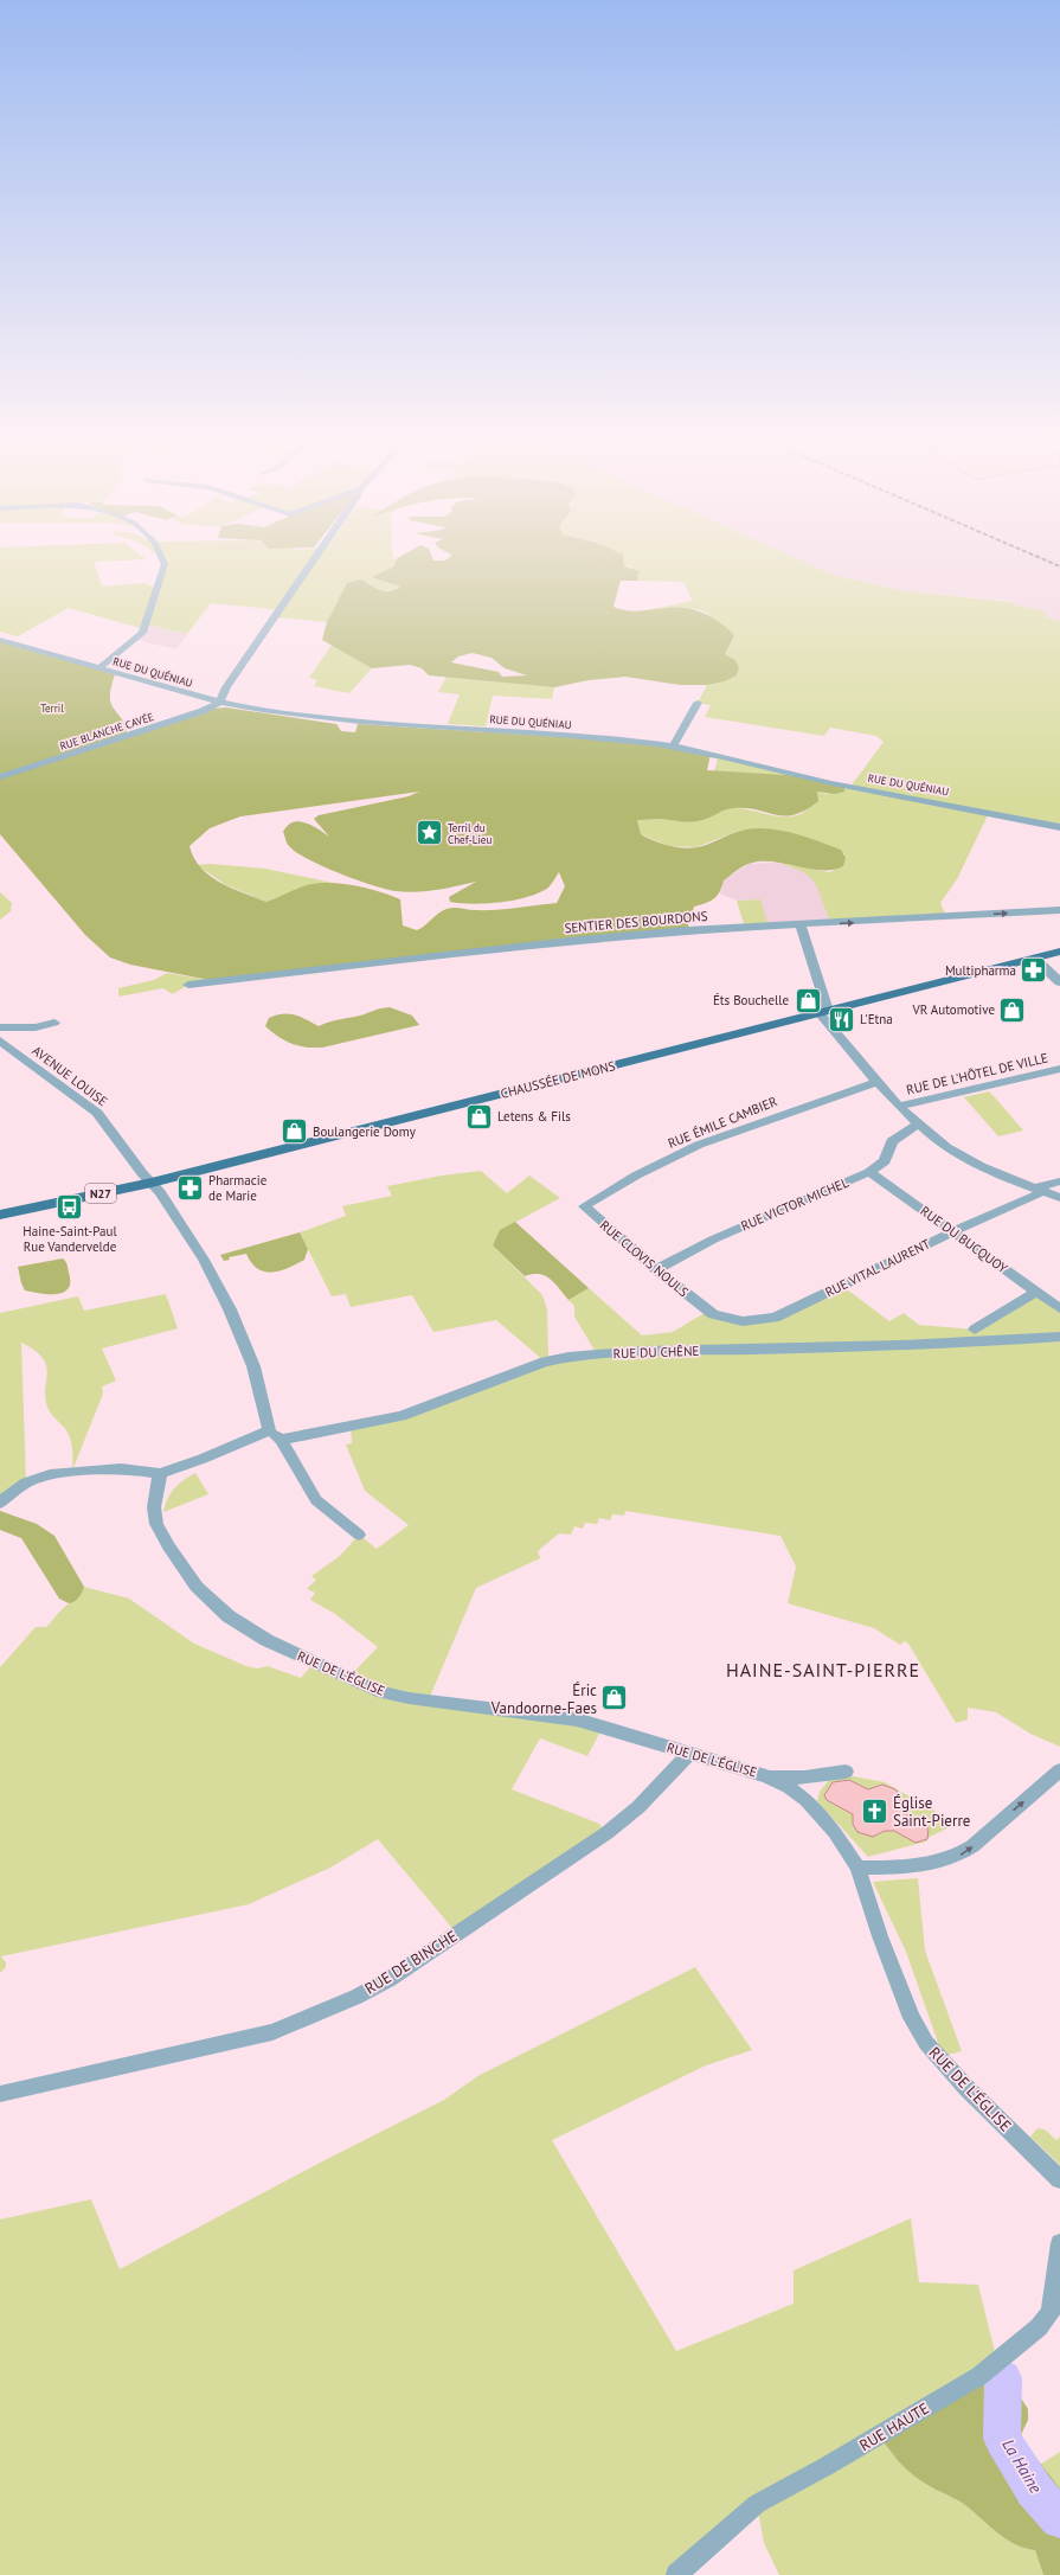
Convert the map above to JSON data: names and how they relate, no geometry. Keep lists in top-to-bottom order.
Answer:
{
  "streets": {
    "main road": ["CHAUSSÉE DE MONS", "N27"],
    "street": [
      "RUE DU QUÉNIAU",
      "RUE BLANCHE CAVÉE",
      "SENTIER DES BOURDONS",
      "RUE DE L'HÔTEL DE VILLE",
      "AVENUE LOUISE",
      "RUE ÉMILE CAMBIER",
      "RUE VICTOR MICHEL",
      "RUE DU BUCQUOY",
      "RUE CLOVIS NOULS",
      "RUE VITAL LAURENT",
      "RUE DU CHÊNE",
      "RUE DE L'ÉGLISE",
      "RUE DE BINCHE",
      "RUE HAUTE"
    ]
  },
  "crossings": [
    ["RUE DU QUÉNIAU", "RUE BLANCHE CAVÉE"],
    ["AVENUE LOUISE", "CHAUSSÉE DE MONS"],
    ["RUE ÉMILE CAMBIER", "RUE CLOVIS NOULS"],
    ["RUE VICTOR MICHEL", "RUE DU BUCQUOY"],
    ["RUE VICTOR MICHEL", "RUE CLOVIS NOULS"],
    ["RUE DU BUCQUOY", "RUE VITAL LAURENT"],
    ["RUE CLOVIS NOULS", "RUE VITAL LAURENT"],
    ["RUE DE L'ÉGLISE", "RUE DE BINCHE"]
  ],
  "districts": ["HAINE-SAINT-PIERRE"],
  "water": ["La Haine"],
  "parks": ["Terril"],
  "places": {
    "place": ["Terril du Chef-Lieu"],
    "pharmacy": ["Multipharma", "Pharmacie de Marie"],
    "shop": [
      "Éts Bouchelle",
      "VR Automotive",
      "Letens & Fils",
      "Boulangerie Domy",
      "Éric Vandoorne-Faes"
    ],
    "restaurant": ["L'Etna"],
    "bus stop": ["Haine-Saint-Paul Rue Vandervelde"],
    "church": ["Église Saint-Pierre"]
  }
}
